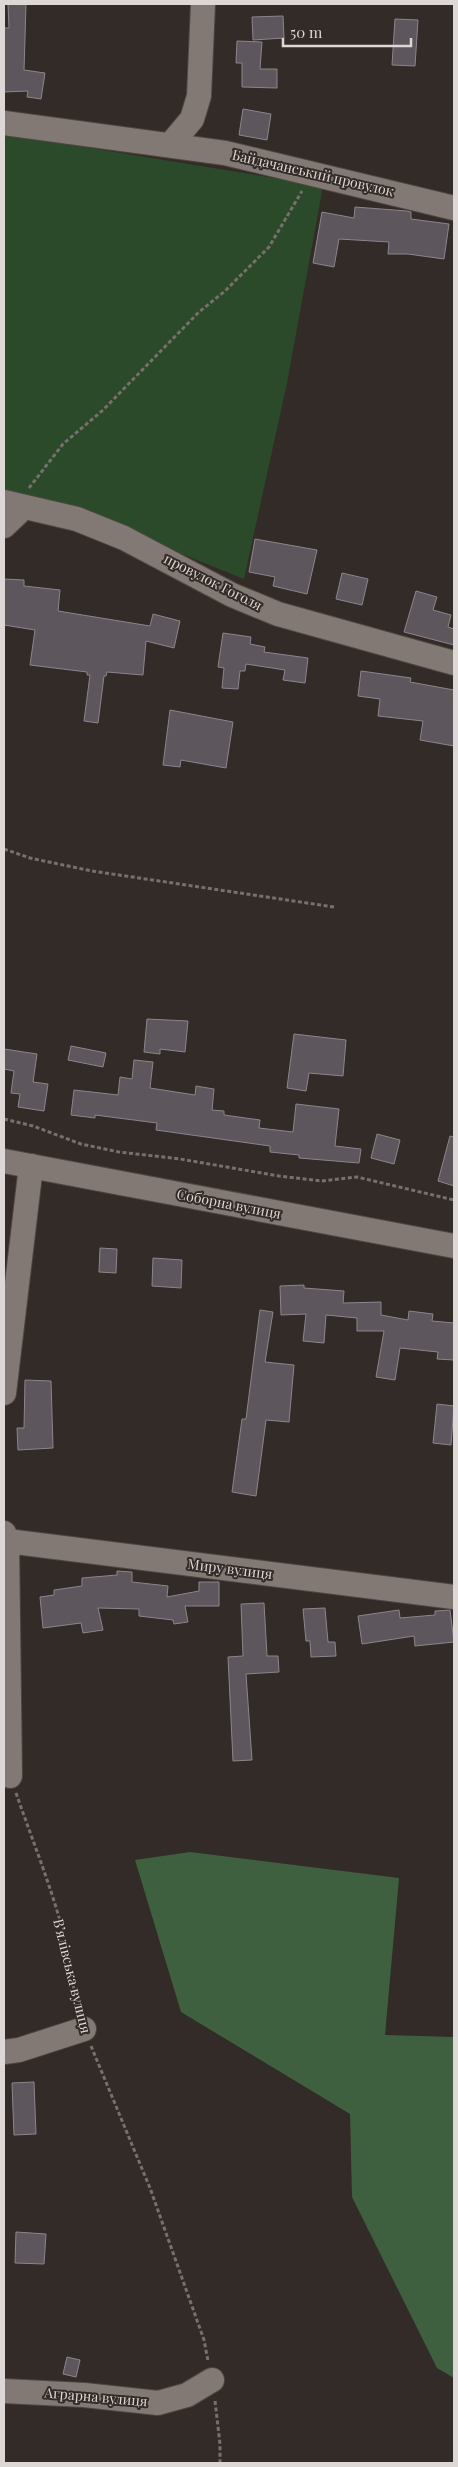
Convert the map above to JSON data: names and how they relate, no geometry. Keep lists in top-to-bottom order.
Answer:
{
  "streets": {
    "street": [
      "Байдачанський провулок",
      "провулок Гоголя",
      "Соборна вулиця",
      "Миру вулиця",
      "Аграрна вулиця"
    ],
    "path": ["В’ялівська вулиця"]
  },
  "crossings": [
    ["В’ялівська вулиця", "Аграрна вулиця"]
  ],
  "scale_bar": "50 m"
}
